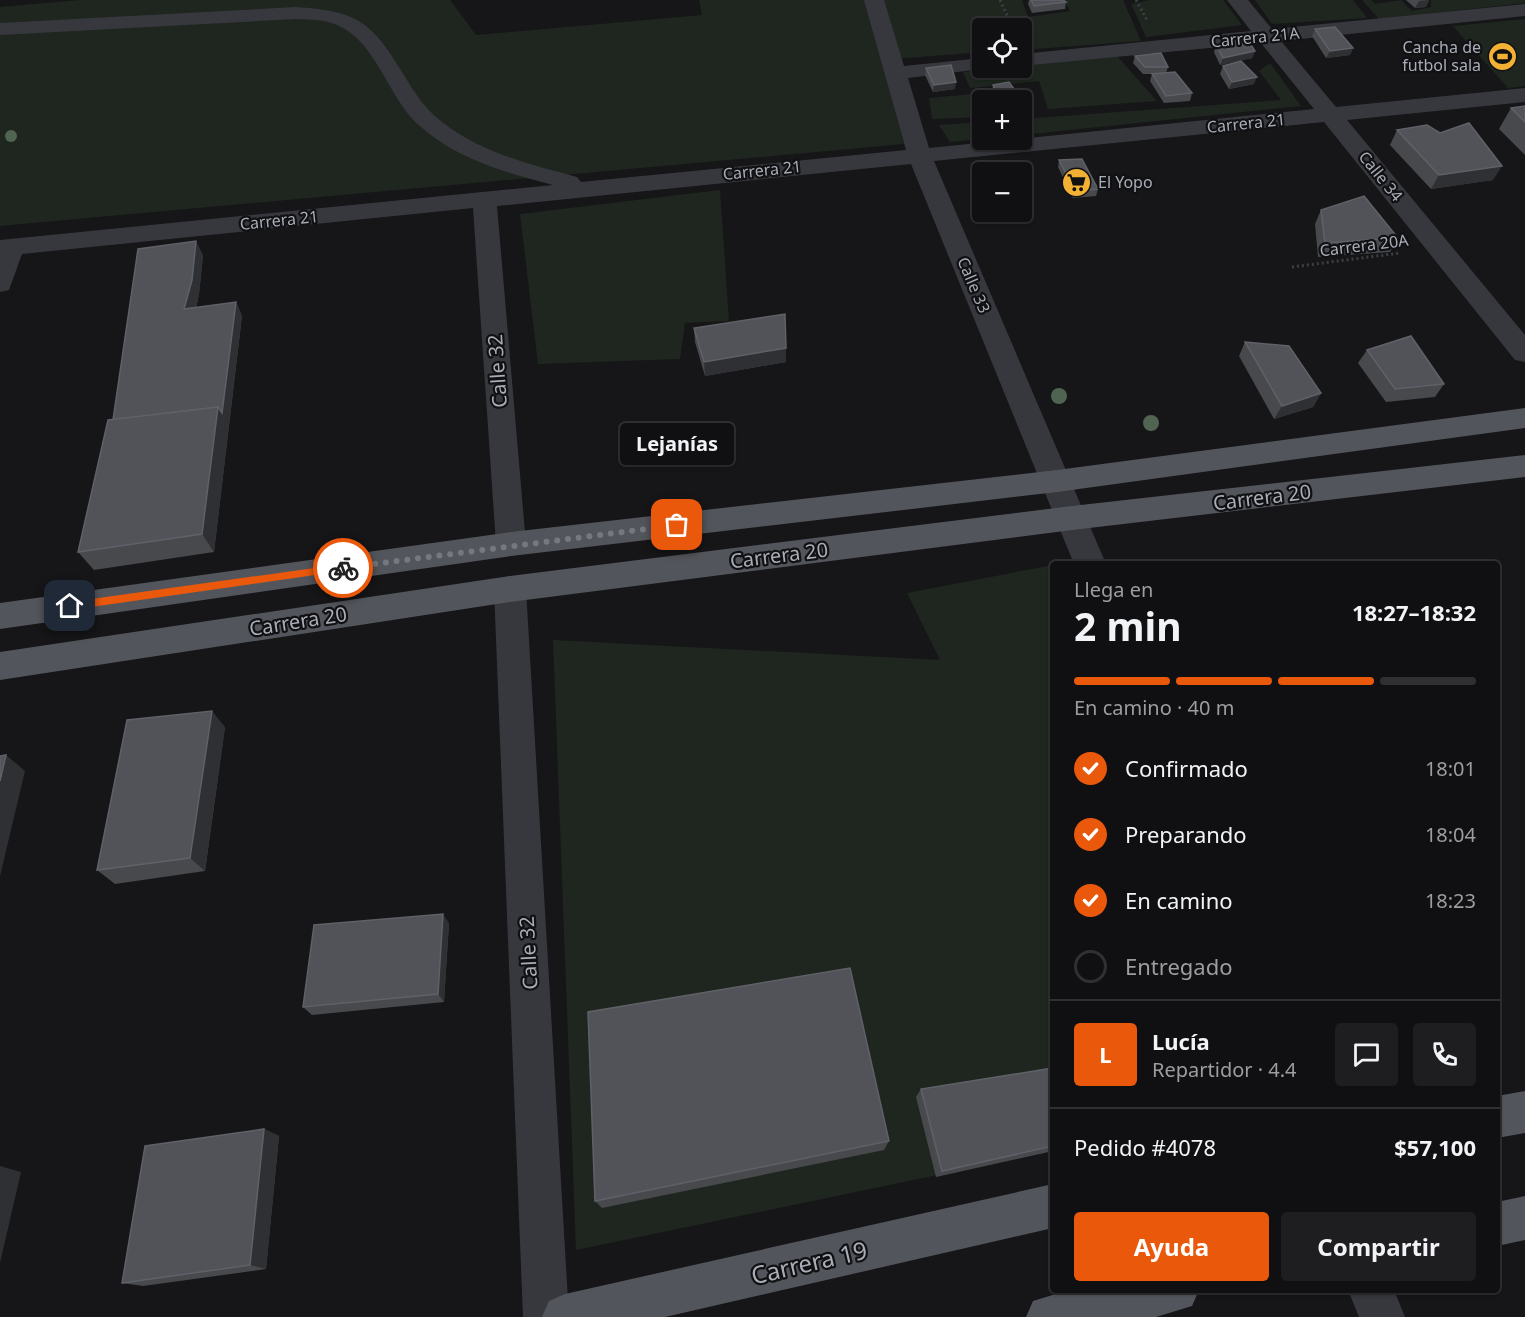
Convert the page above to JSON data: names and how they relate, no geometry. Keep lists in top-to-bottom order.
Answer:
{
  "streets": {
    "main road": ["Carrera 20", "Carrera 19"],
    "street": [
      "Carrera 21A",
      "Carrera 21",
      "Calle 34",
      "Calle 33",
      "Calle 32"
    ],
    "path": ["Carrera 20A"]
  },
  "crossings": [
    ["Carrera 21A", "Calle 34"],
    ["Carrera 21", "Calle 34"],
    ["Carrera 21", "Calle 33"],
    ["Carrera 21", "Calle 32"],
    ["Calle 34", "Carrera 20A"],
    ["Calle 33", "Carrera 20"],
    ["Calle 32", "Carrera 20"]
  ],
  "places": {
    "sports": ["Cancha de futbol sala"],
    "supermarket": ["El Yopo"],
    "other": ["Lejanías"]
  },
  "page": {
    "map_buttons": ["+", "−"],
    "bubble": "Lejanías",
    "heading": ["2 min", "Llega en", "18:27–18:32"],
    "panel": [
      "Lucía",
      "Repartidor · 4.4",
      "Pedido #4078",
      "$57,100"
    ],
    "bar": "En camino · 40 m",
    "list": [
      ["Confirmado", "18:01"],
      ["Preparando", "18:04"],
      ["En camino", "18:23"],
      "Entregado"
    ],
    "round": "L",
    "buttons": ["Ayuda", "Compartir"]
  }
}
